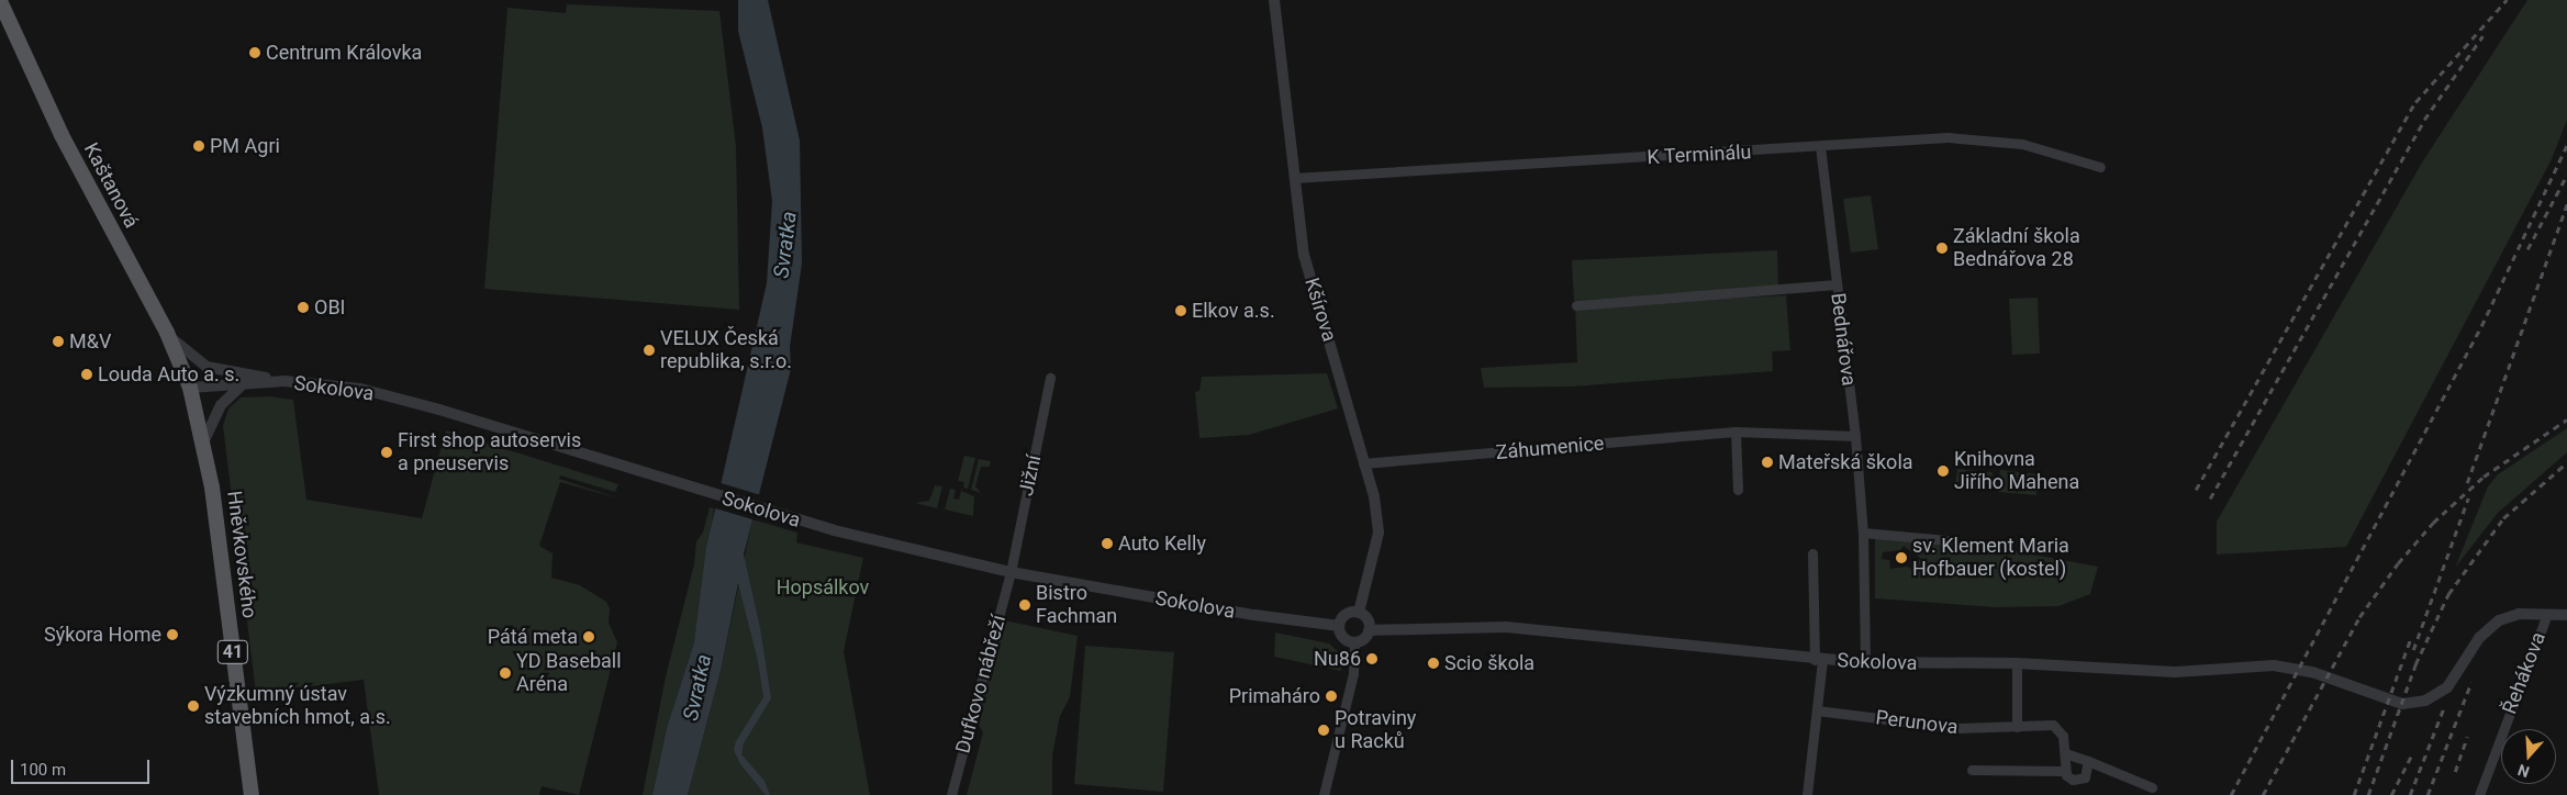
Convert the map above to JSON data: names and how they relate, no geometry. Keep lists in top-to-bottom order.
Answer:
{
  "streets": {
    "main road": ["Kaštanová", "Hněvkovského", "41"],
    "street": [
      "K Terminálu",
      "Kšírova",
      "Bednářova",
      "Sokolova",
      "Záhumenice",
      "Jižní",
      "Řehákova",
      "Dufkovo nábřeží",
      "Perunova"
    ]
  },
  "crossings": [
    ["K Terminálu", "Kšírova"],
    ["K Terminálu", "Bednářova"],
    ["Kaštanová", "Sokolova"],
    ["Kaštanová", "Hněvkovského"],
    ["Kšírova", "Sokolova"],
    ["Kšírova", "Záhumenice"],
    ["Bednářova", "Sokolova"],
    ["Bednářova", "Záhumenice"],
    ["Sokolova", "Jižní"],
    ["Sokolova", "Hněvkovského"],
    ["Sokolova", "Řehákova"],
    ["Sokolova", "Dufkovo nábřeží"],
    ["Jižní", "Dufkovo nábřeží"]
  ],
  "water": ["Svratka"],
  "parks": ["Hopsálkov"],
  "places": [
    "Centrum Královka",
    "PM Agri",
    "Základní škola Bednářova 28",
    "OBI",
    "Elkov a.s.",
    "M&V",
    "VELUX Česká republika, s.r.o.",
    "Louda Auto a. s.",
    "First shop autoservis a pneuservis",
    "Mateřská škola",
    "Knihovna Jiřího Mahena",
    "Auto Kelly",
    "sv. Klement Maria Hofbauer (kostel)",
    "Bistro Fachman",
    "Sýkora Home",
    "Pátá meta",
    "Nu86",
    "Scio škola",
    "YD Baseball Aréna",
    "Primaháro",
    "Výzkumný ústav stavebních hmot, a.s.",
    "Potraviny u Racků"
  ],
  "scale_bar": "100 m",
  "north": "bottom"
}
